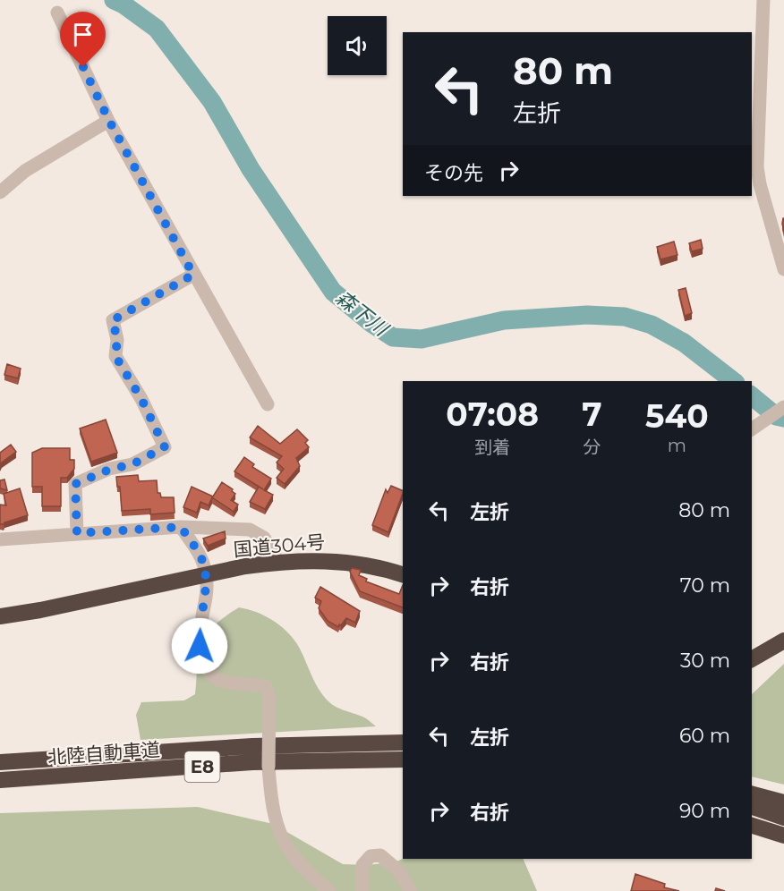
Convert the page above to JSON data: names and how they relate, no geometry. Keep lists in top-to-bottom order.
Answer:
{
  "streets": {
    "highway": ["国道304号", "北陸自動車道", "E8"]
  },
  "water": ["森下川"],
  "page": {
    "turn": ["80 m", "左折"],
    "then": "その先",
    "eta": [
      "07:08",
      "到着",
      "7",
      "分",
      "540",
      "m"
    ],
    "list": [
      {
        "name": "左折",
        "value": "80 m"
      },
      {
        "name": "右折",
        "value": "70 m"
      },
      {
        "name": "右折",
        "value": "30 m"
      },
      {
        "name": "左折",
        "value": "60 m"
      },
      {
        "name": "右折",
        "value": "90 m"
      }
    ]
  }
}
